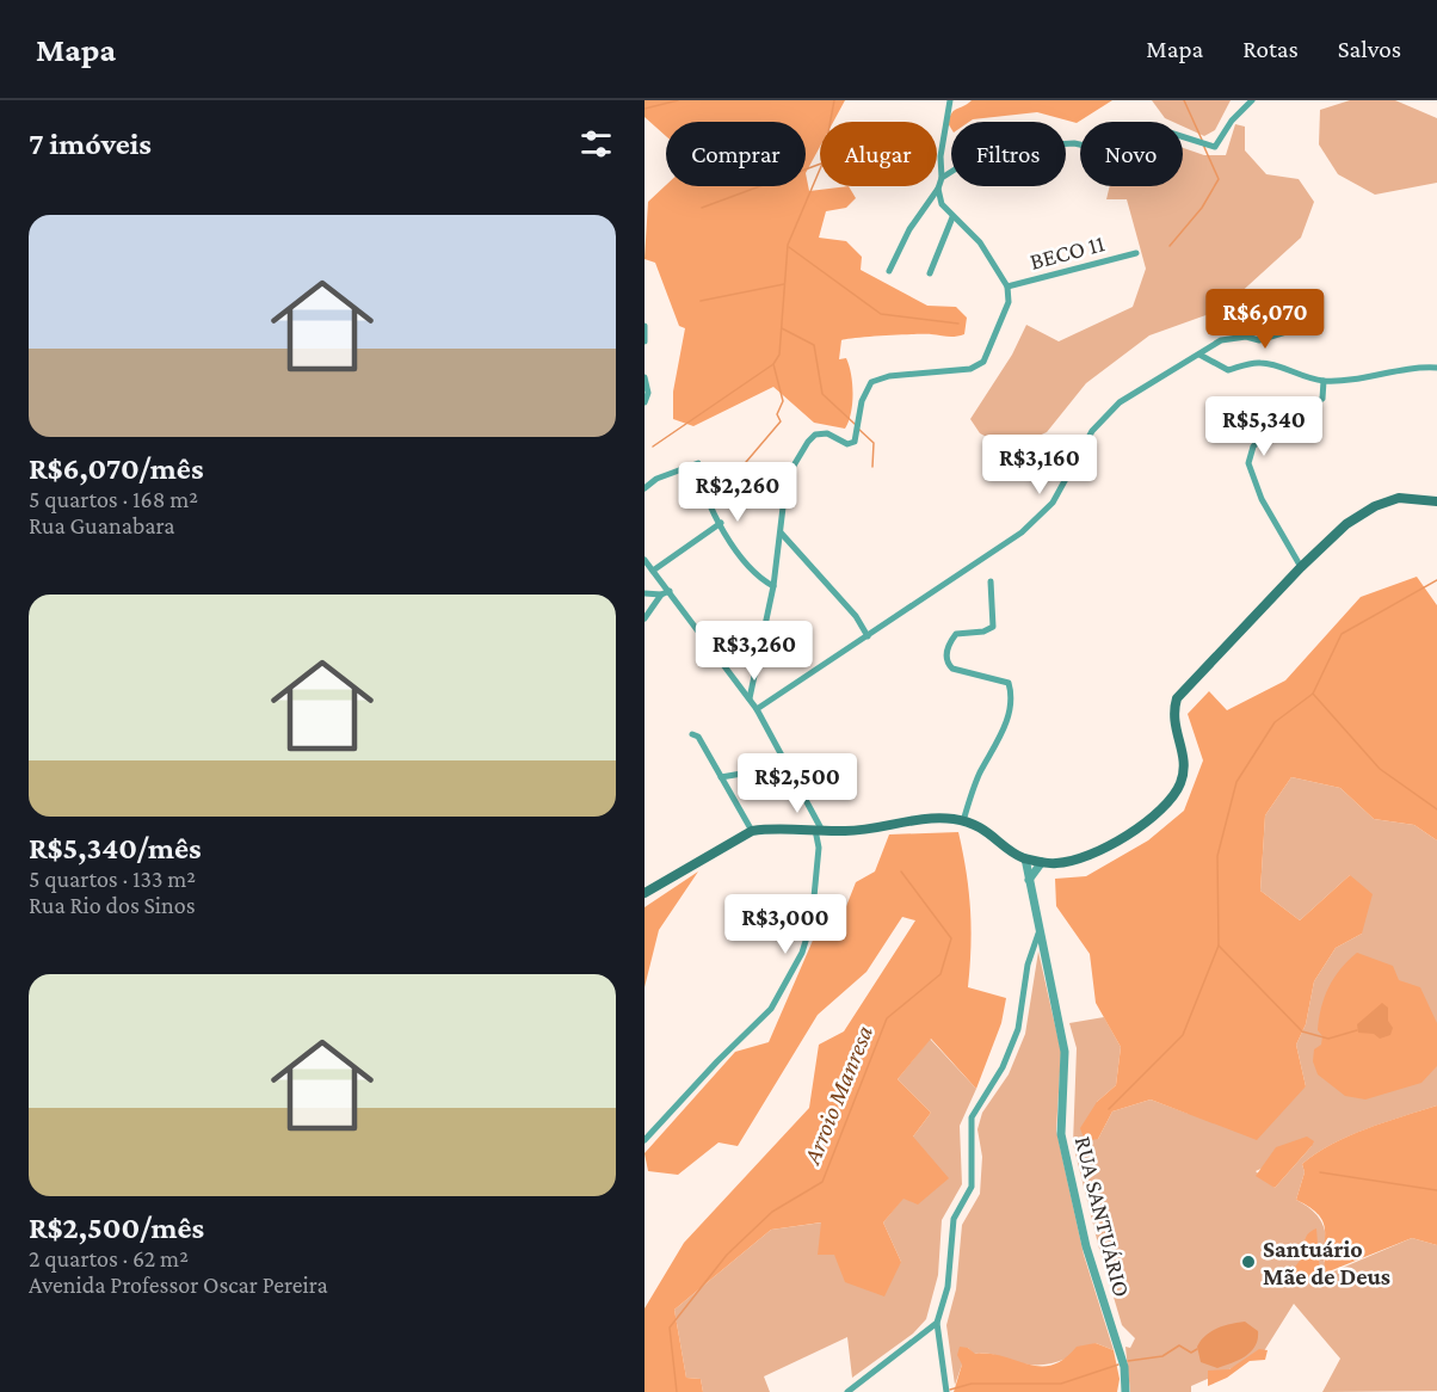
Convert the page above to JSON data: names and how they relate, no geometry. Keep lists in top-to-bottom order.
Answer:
{
  "streets": {
    "street": ["BECO 11", "RUA SANTUÁRIO"]
  },
  "water": ["Arroio Manresa"],
  "places": ["Santuário Mãe de Deus"],
  "page": {
    "header": "Mapa",
    "nav": ["Mapa", "Rotas", "Salvos"],
    "heading": "7 imóveis",
    "chip": [
      "Comprar",
      "Alugar",
      "Filtros",
      "Novo"
    ],
    "list": [
      {
        "name": "R$6,070/mês",
        "note": "5 quartos · 168 m² · Rua Guanabara"
      },
      {
        "name": "R$5,340/mês",
        "note": "5 quartos · 133 m² · Rua Rio dos Sinos"
      },
      {
        "name": "R$2,500/mês",
        "note": "2 quartos · 62 m² · Avenida Professor Oscar Pereira"
      }
    ],
    "price": [
      "R$6,070",
      "R$5,340",
      "R$3,160",
      "R$2,260",
      "R$3,260",
      "R$2,500",
      "R$3,000"
    ]
  }
}
